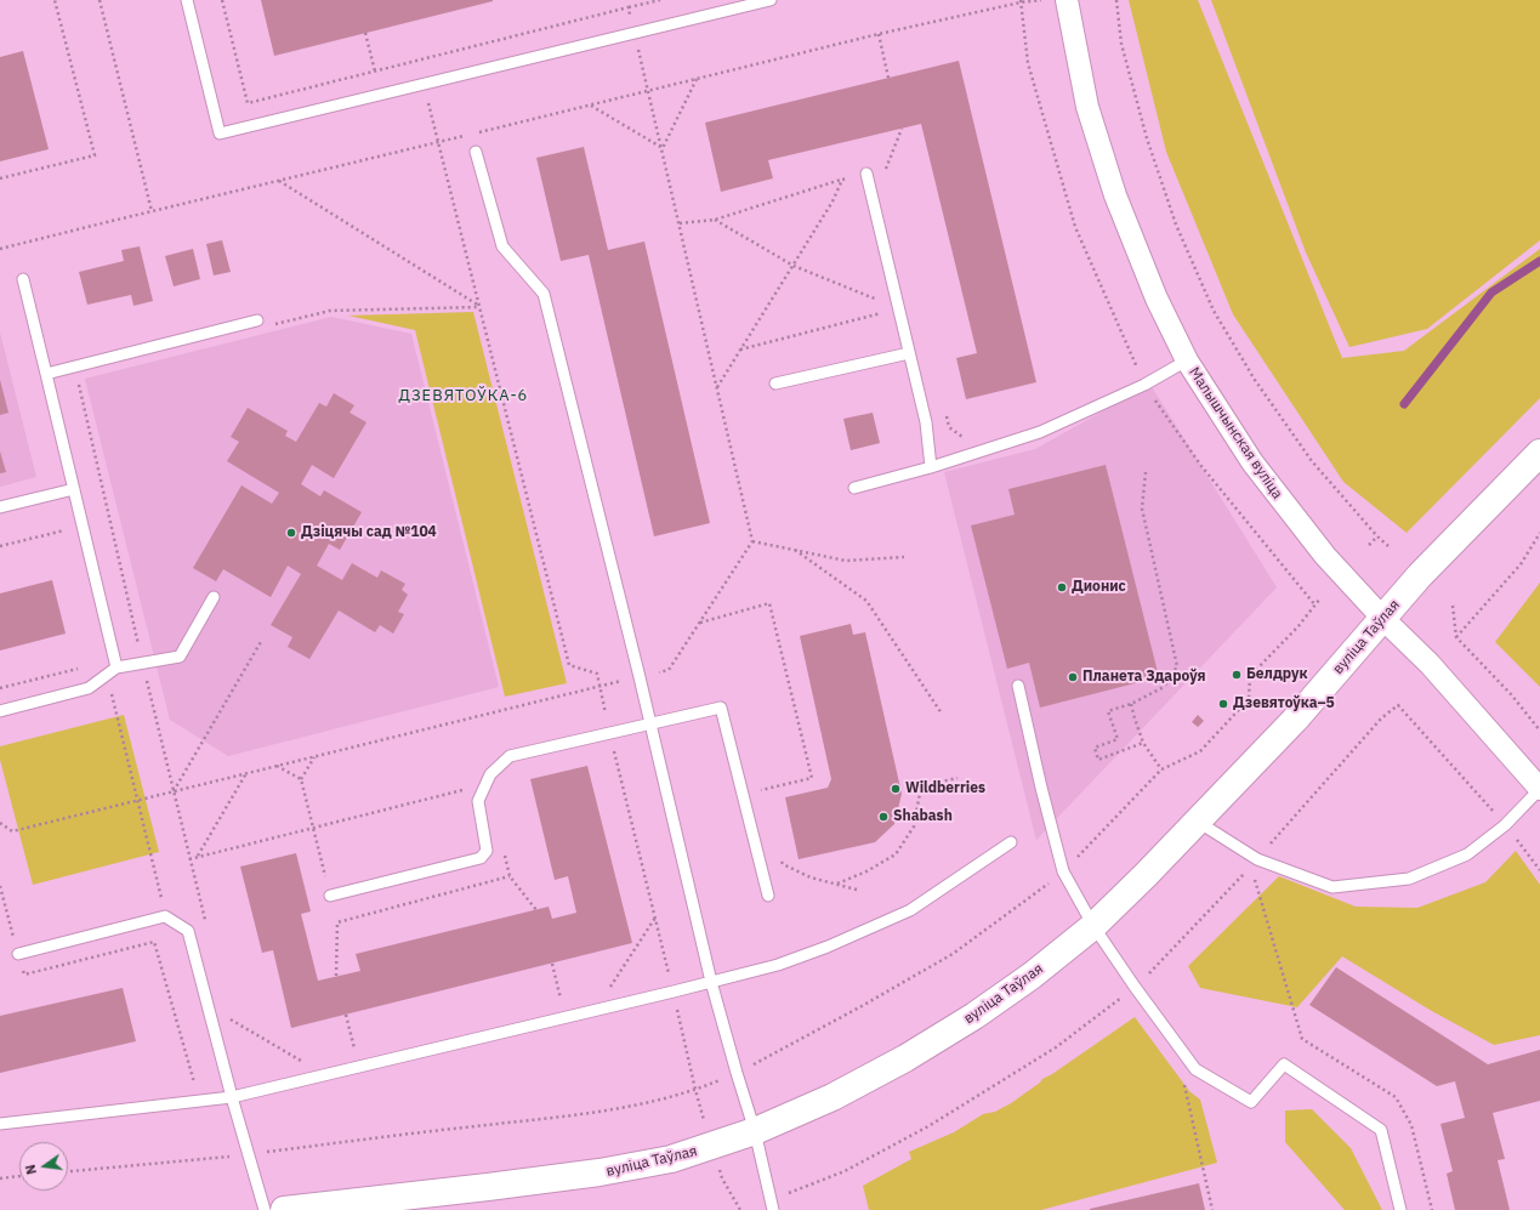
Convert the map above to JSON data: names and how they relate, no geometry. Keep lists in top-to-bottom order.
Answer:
{
  "streets": {
    "street": ["Малышчынская вуліца", "вуліца Таўлая"]
  },
  "crossings": [
    ["Малышчынская вуліца", "вуліца Таўлая"]
  ],
  "districts": ["ДЗЕВЯТОЎКА-6"],
  "places": [
    "Дзіцячы сад №104",
    "Дионис",
    "Белдрук",
    "Планета Здароўя",
    "Дзевятоўка–5",
    "Wildberries",
    "Shabash"
  ],
  "north": "left"
}
